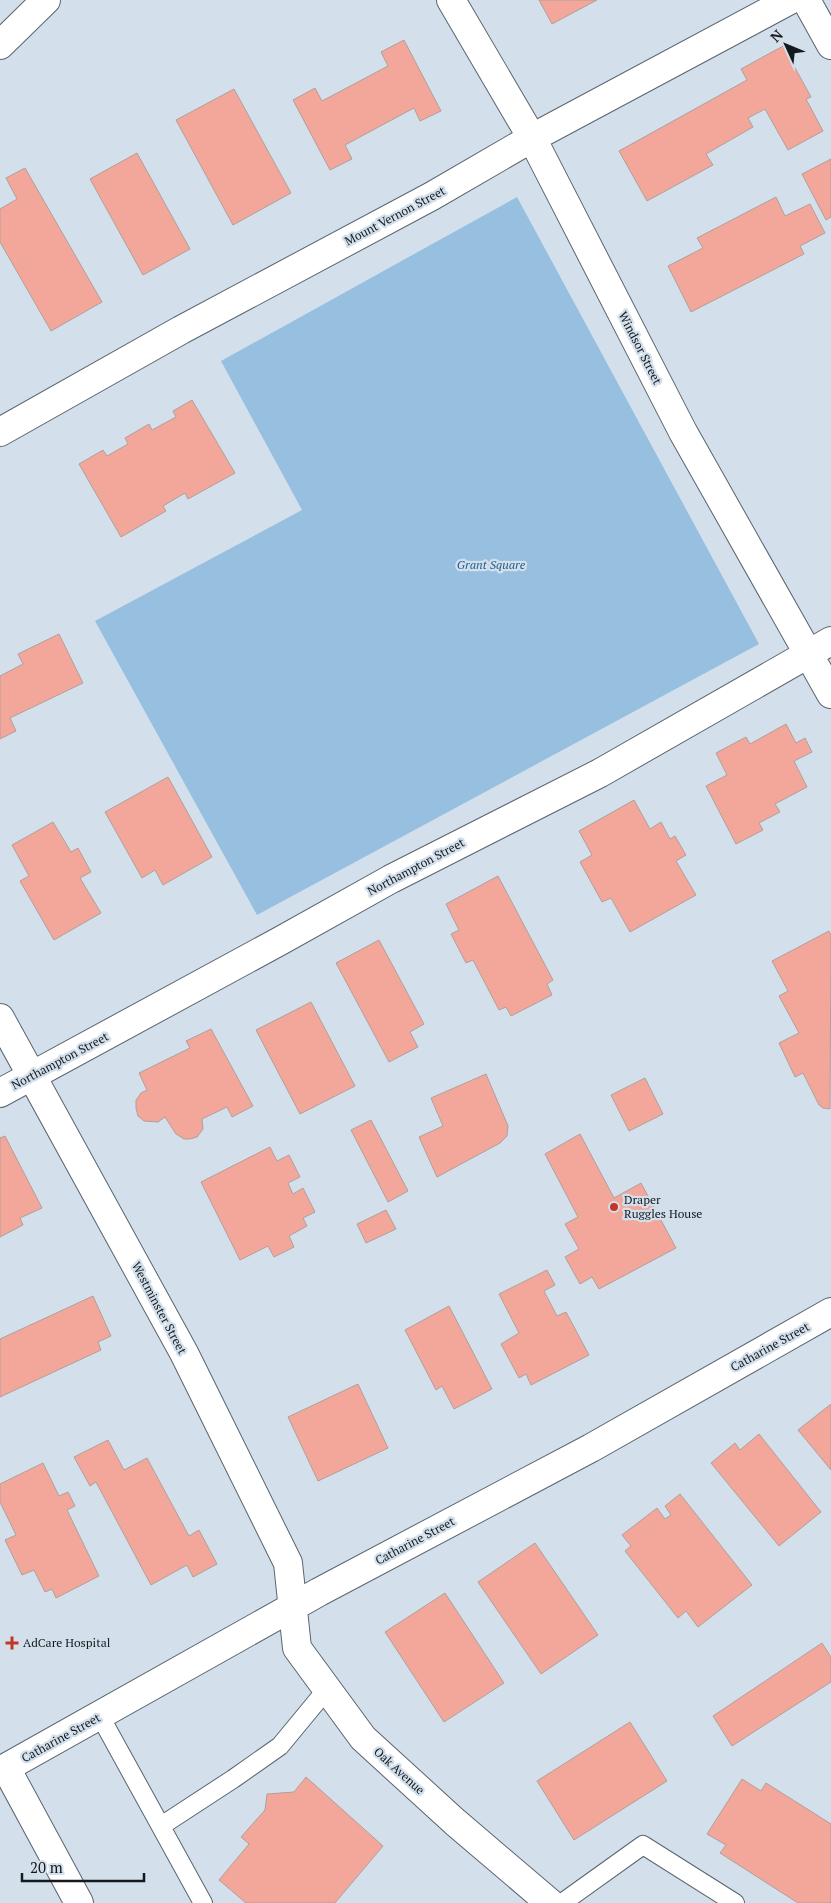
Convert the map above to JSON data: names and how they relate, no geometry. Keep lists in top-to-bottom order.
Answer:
{
  "streets": {
    "street": [
      "Mount Vernon Street",
      "Windsor Street",
      "Northampton Street",
      "Westminster Street",
      "Catharine Street",
      "Oak Avenue"
    ]
  },
  "crossings": [
    ["Mount Vernon Street", "Windsor Street"],
    ["Windsor Street", "Northampton Street"],
    ["Northampton Street", "Westminster Street"],
    ["Westminster Street", "Catharine Street"],
    ["Westminster Street", "Oak Avenue"],
    ["Catharine Street", "Oak Avenue"]
  ],
  "parks": ["Grant Square"],
  "places": {
    "other": ["Draper Ruggles House"],
    "health": ["AdCare Hospital"]
  },
  "scale_bar": "20 m",
  "north": "top left"
}
